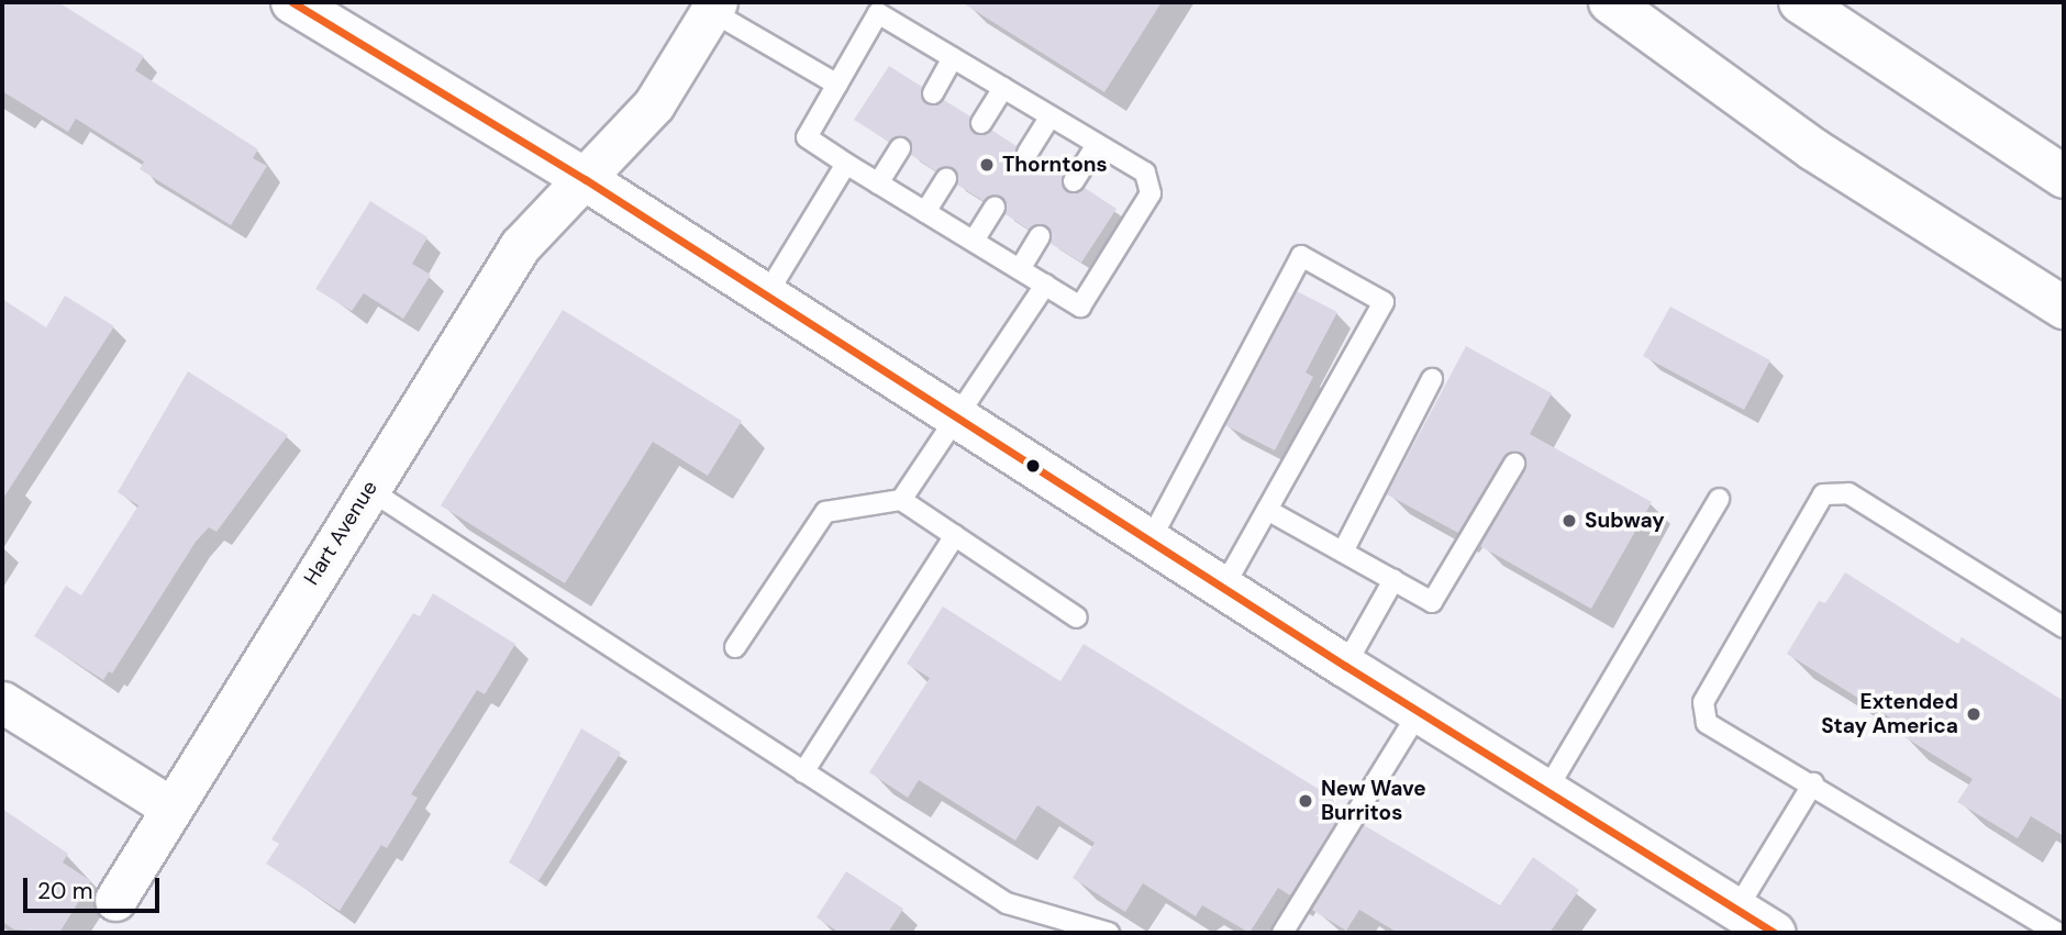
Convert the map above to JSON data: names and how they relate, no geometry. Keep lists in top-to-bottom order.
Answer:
{
  "streets": {
    "street": ["Hart Avenue"]
  },
  "places": [
    "Thorntons",
    "Subway",
    "Extended Stay America",
    "New Wave Burritos"
  ],
  "scale_bar": "20 m"
}
